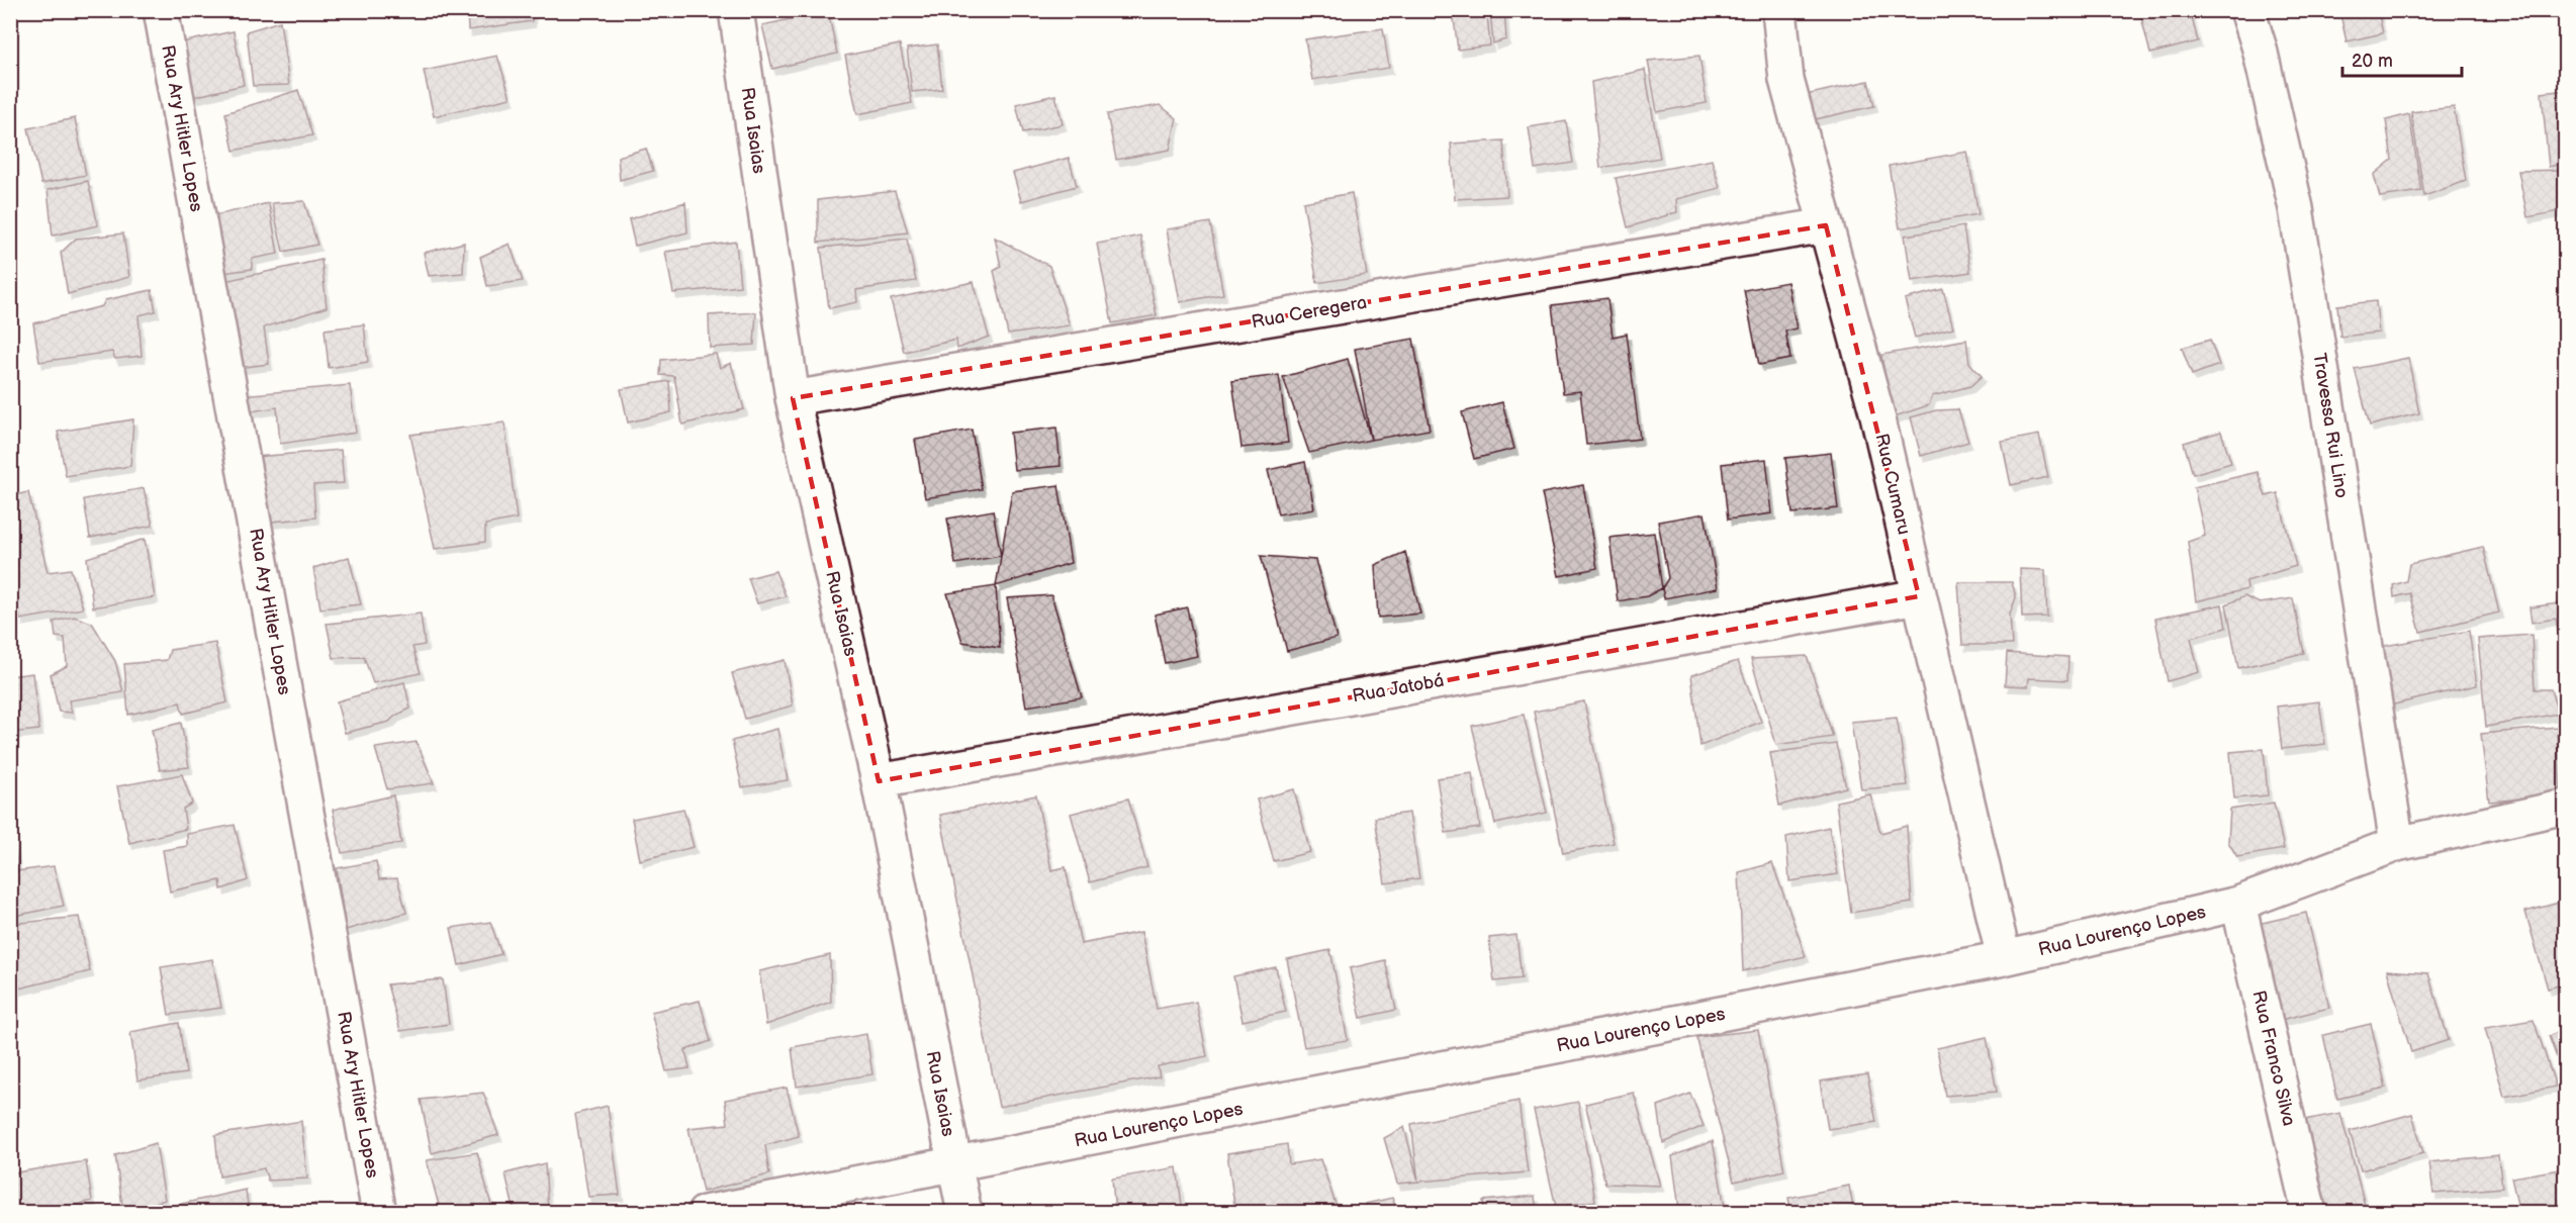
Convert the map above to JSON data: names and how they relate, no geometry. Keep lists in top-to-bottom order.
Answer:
{
  "streets": {
    "street": [
      "Rua Ary Hitler Lopes",
      "Rua Isaias",
      "Rua Ceregera",
      "Travessa Rui Lino",
      "Rua Cumaru",
      "Rua Jatobá",
      "Rua Lourenço Lopes",
      "Rua Franco Silva"
    ]
  },
  "crossings": [
    ["Rua Isaias", "Rua Ceregera"],
    ["Rua Isaias", "Rua Jatobá"],
    ["Rua Isaias", "Rua Lourenço Lopes"],
    ["Rua Ceregera", "Rua Cumaru"],
    ["Travessa Rui Lino", "Rua Lourenço Lopes"],
    ["Rua Cumaru", "Rua Jatobá"],
    ["Rua Cumaru", "Rua Lourenço Lopes"],
    ["Rua Lourenço Lopes", "Rua Franco Silva"]
  ],
  "scale_bar": "20 m"
}
